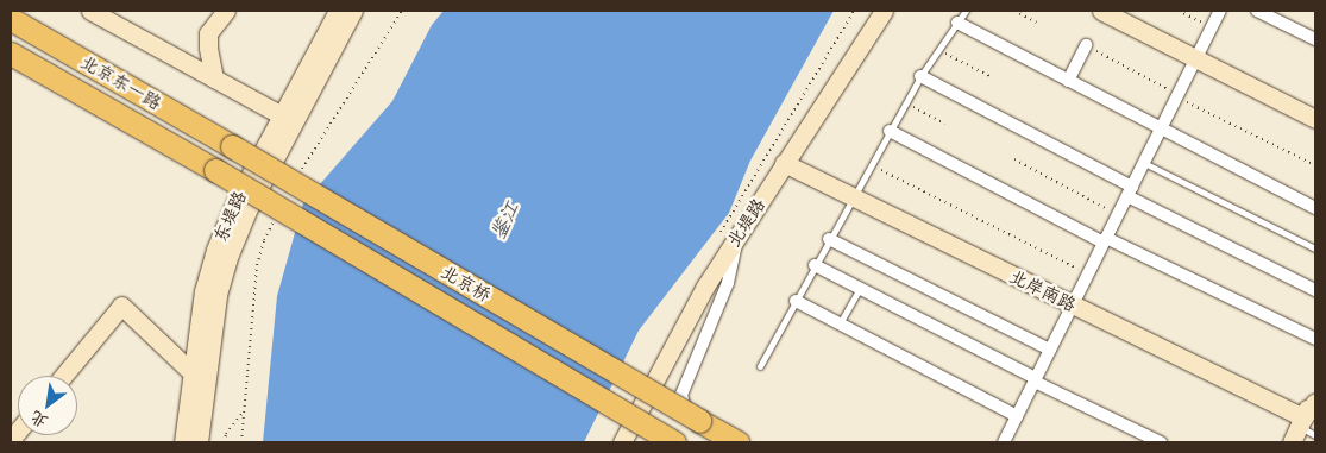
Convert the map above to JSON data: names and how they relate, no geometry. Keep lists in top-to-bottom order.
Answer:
{
  "streets": {
    "highway": ["北京东一路", "北京桥"],
    "main road": ["东堤路", "北堤路", "北岸南路"]
  },
  "crossings": [
    ["北京东一路", "北京桥"],
    ["北堤路", "北岸南路"]
  ],
  "water": ["鉴江"],
  "north": "bottom left"
}
